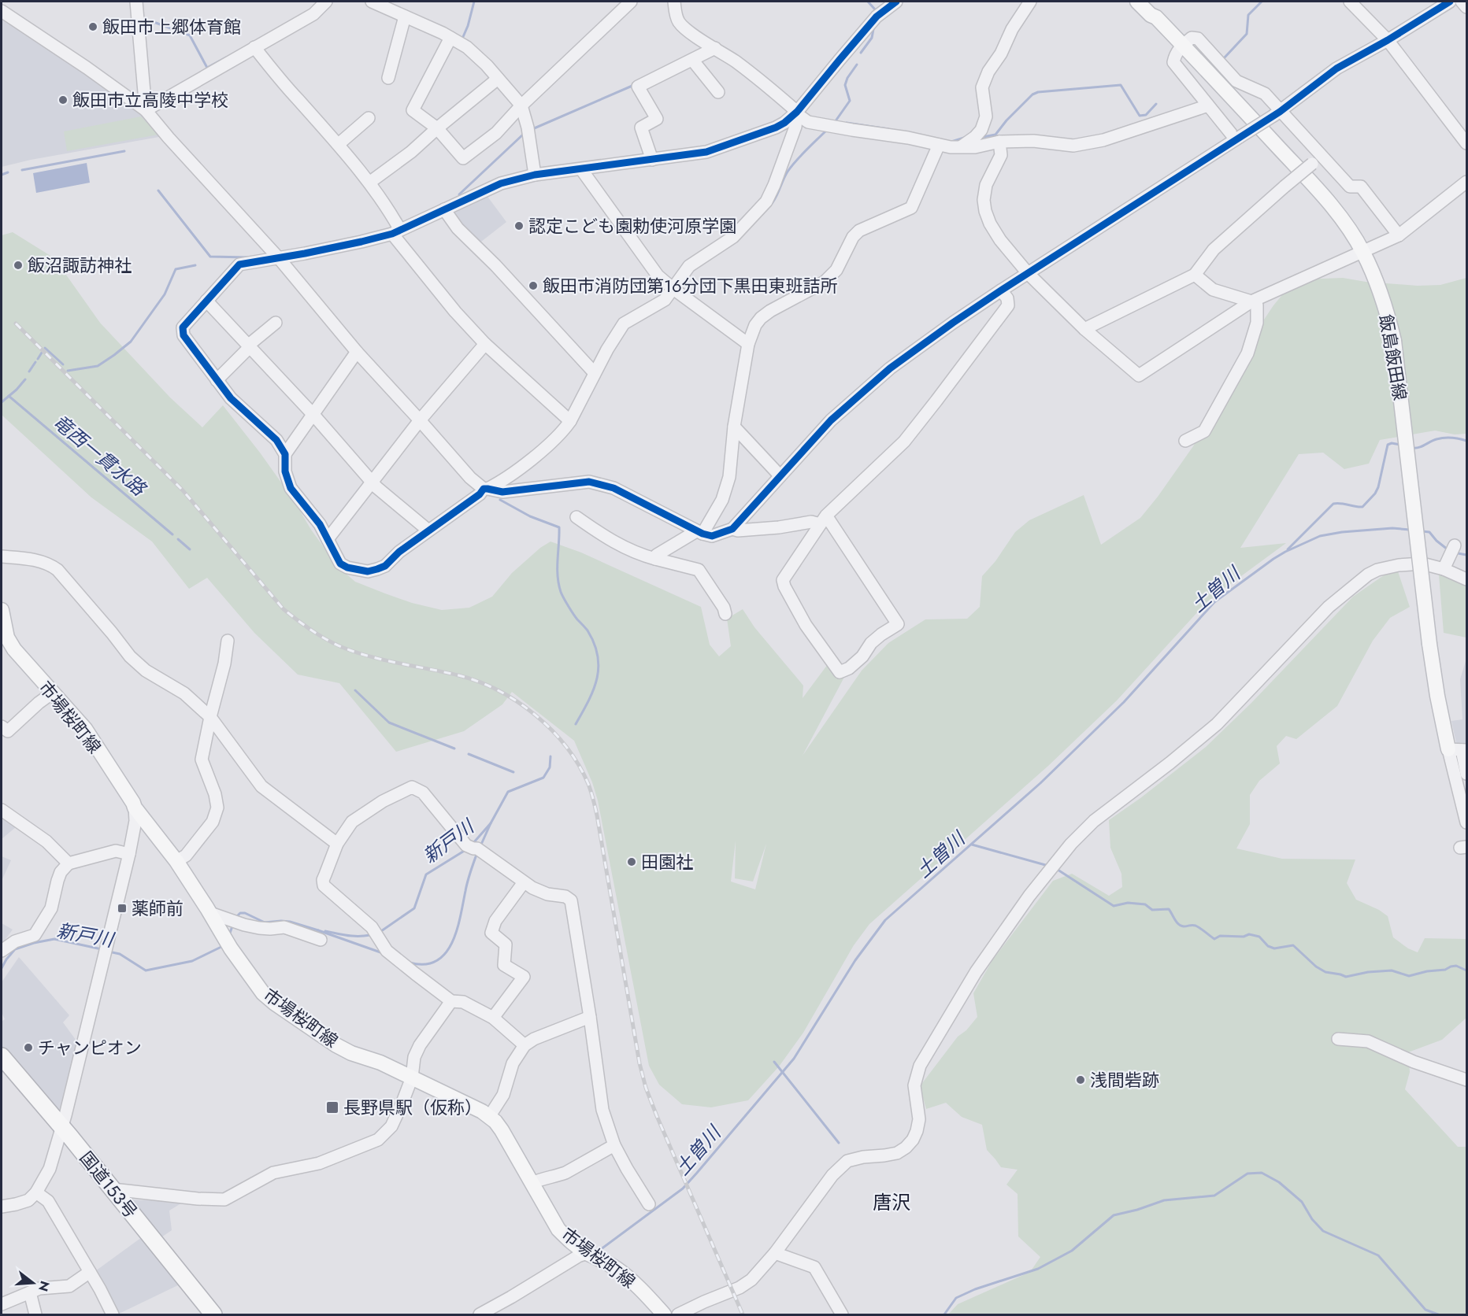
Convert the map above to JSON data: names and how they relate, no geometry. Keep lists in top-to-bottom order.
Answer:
{
  "streets": {
    "highway": ["国道153号"],
    "main road": ["飯島飯田線", "市場桜町線"]
  },
  "districts": ["唐沢"],
  "water": ["竜西一貫水路", "土曽川", "新戸川"],
  "places": {
    "other": [
      "飯田市上郷体育館",
      "飯田市立高陵中学校",
      "認定こども園勅使河原学園",
      "飯沼諏訪神社",
      "飯田市消防団第16分団下黒田東班詰所",
      "田園社",
      "チャンピオン",
      "浅間砦跡"
    ],
    "transit": ["薬師前", "長野県駅（仮称）"]
  },
  "north": "right"
}
